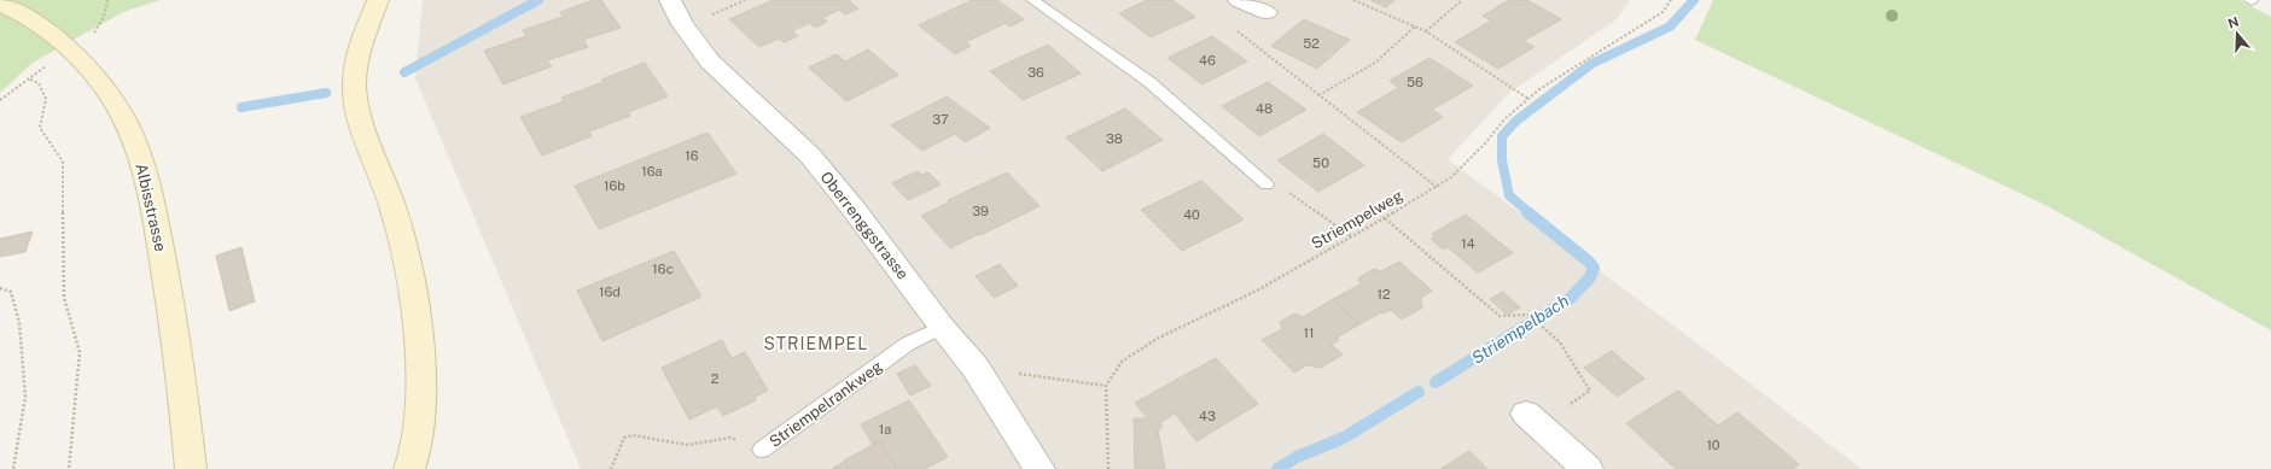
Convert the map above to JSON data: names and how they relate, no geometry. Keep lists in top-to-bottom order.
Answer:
{
  "streets": {
    "main road": ["Albisstrasse"],
    "street": ["Oberrenggstrasse"],
    "lane": ["Striempelrankweg"],
    "path": ["Striempelweg"]
  },
  "crossings": [
    ["Oberrenggstrasse", "Striempelrankweg"]
  ],
  "districts": ["STRIEMPEL"],
  "water": ["Striempelbach"],
  "house_numbers": [
    "52",
    "46",
    "36",
    "56",
    "48",
    "37",
    "38",
    "16",
    "50",
    "16a",
    "16b",
    "39",
    "40",
    "14",
    "16c",
    "16d",
    "12",
    "11",
    "2",
    "43",
    "1a",
    "10"
  ],
  "north": "top"
}
